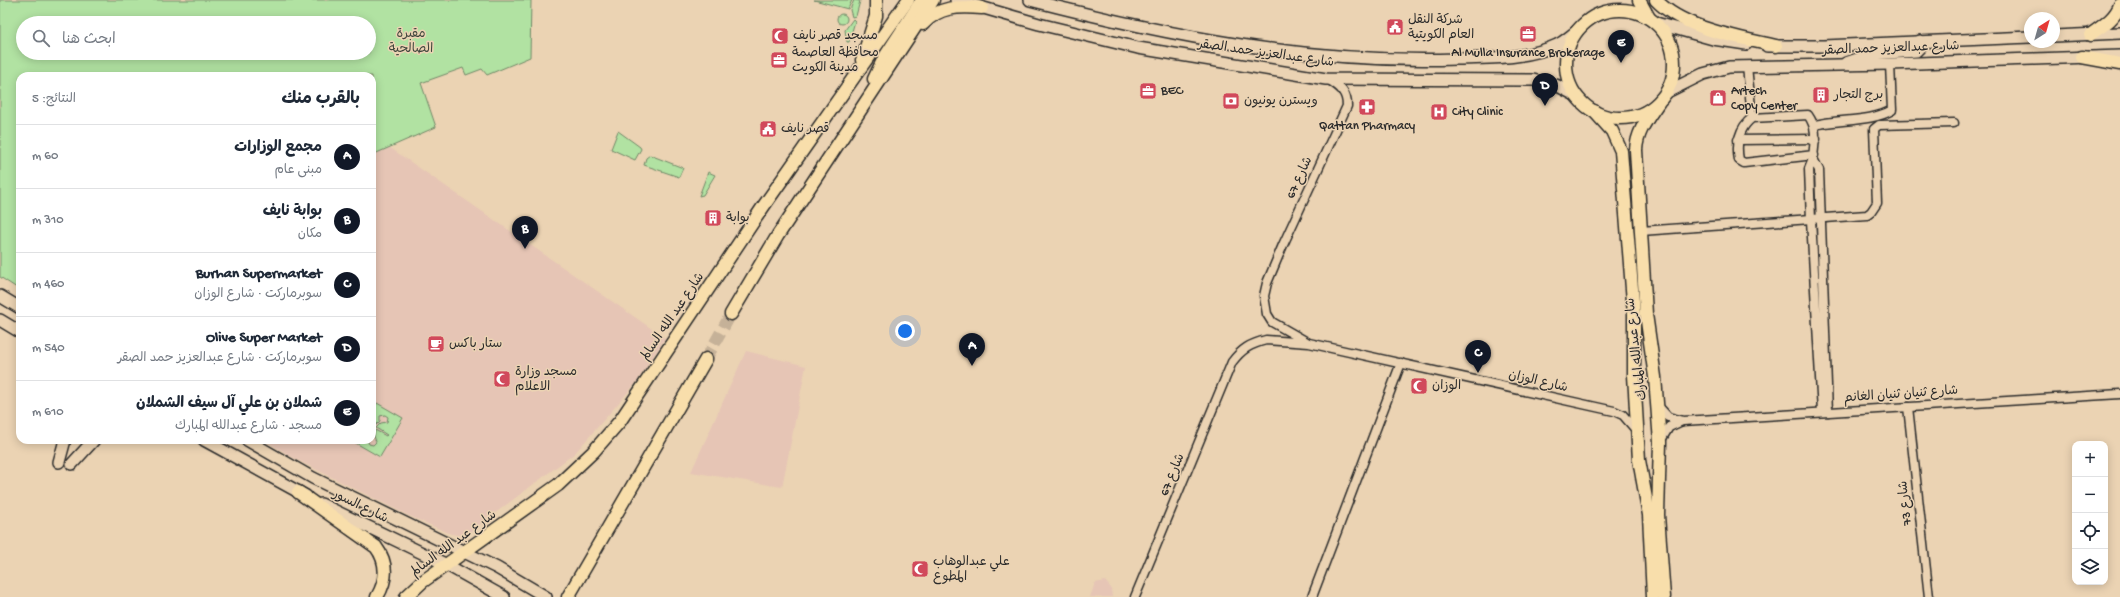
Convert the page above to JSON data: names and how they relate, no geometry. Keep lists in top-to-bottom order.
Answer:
{
  "streets": {
    "main road": [
      "شارع عبدالعزيز حمد الصقر",
      "شارع عبد الله السالم",
      "شارع عبدالله المبارك",
      "شارع السور"
    ],
    "street": [
      "شارع 67",
      "شارع الوزان",
      "شارع ثنيان ثنيان الغانم",
      "شارع 73"
    ]
  },
  "crossings": [
    ["شارع عبدالعزيز حمد الصقر", "شارع 67"],
    ["شارع عبدالعزيز حمد الصقر", "شارع عبدالله المبارك"],
    ["شارع 67", "شارع الوزان"],
    ["شارع عبد الله السالم", "شارع السور"],
    ["شارع عبدالله المبارك", "شارع الوزان"],
    ["شارع ثنيان ثنيان الغانم", "شارع 73"]
  ],
  "parks": ["مقبرة الصالحية"],
  "places": {
    "public building": ["شركة النقل العام الكويتية", "قصر نايف"],
    "office": ["Al Mulla Insurance Brokerage", "محافظة العاصمة مدينة الكويت", "BEC"],
    "mosque": [
      "مسجد قصر نايف",
      "مسجد وزارة الاعلام",
      "الوزان",
      "علي عبدالوهاب المطوع"
    ],
    "building": ["برج التجار", "بوابة"],
    "shop": ["Artech Copy Center"],
    "bank": ["ويسترن يونيون"],
    "pharmacy": ["Qattan Pharmacy"],
    "hospital": ["City Clinic"],
    "cafe": ["ستار باكس"]
  },
  "north": "top right",
  "page": {
    "search": "ابحث هنا",
    "pins": [
      "E",
      "D",
      "B",
      "A",
      "C"
    ],
    "heading": ["بالقرب منك", "النتائج: 5"],
    "list": [
      {
        "mark": "A",
        "name": "مجمع الوزارات",
        "note": "مبنى عام",
        "value": "60 m"
      },
      {
        "mark": "B",
        "name": "بوابة نايف",
        "note": "مكان",
        "value": "310 m"
      },
      {
        "mark": "C",
        "name": "Burhan Supermarket",
        "note": "سوبرماركت · شارع الوزان",
        "value": "460 m"
      },
      {
        "mark": "D",
        "name": "Olive Super Market",
        "note": "سوبرماركت · شارع عبدالعزيز حمد الصقر",
        "value": "540 m"
      },
      {
        "mark": "E",
        "name": "شملان بن علي آل سيف الشملان",
        "note": "مسجد · شارع عبدالله المبارك",
        "value": "610 m"
      }
    ],
    "map_buttons": ["+", "−"]
  }
}
